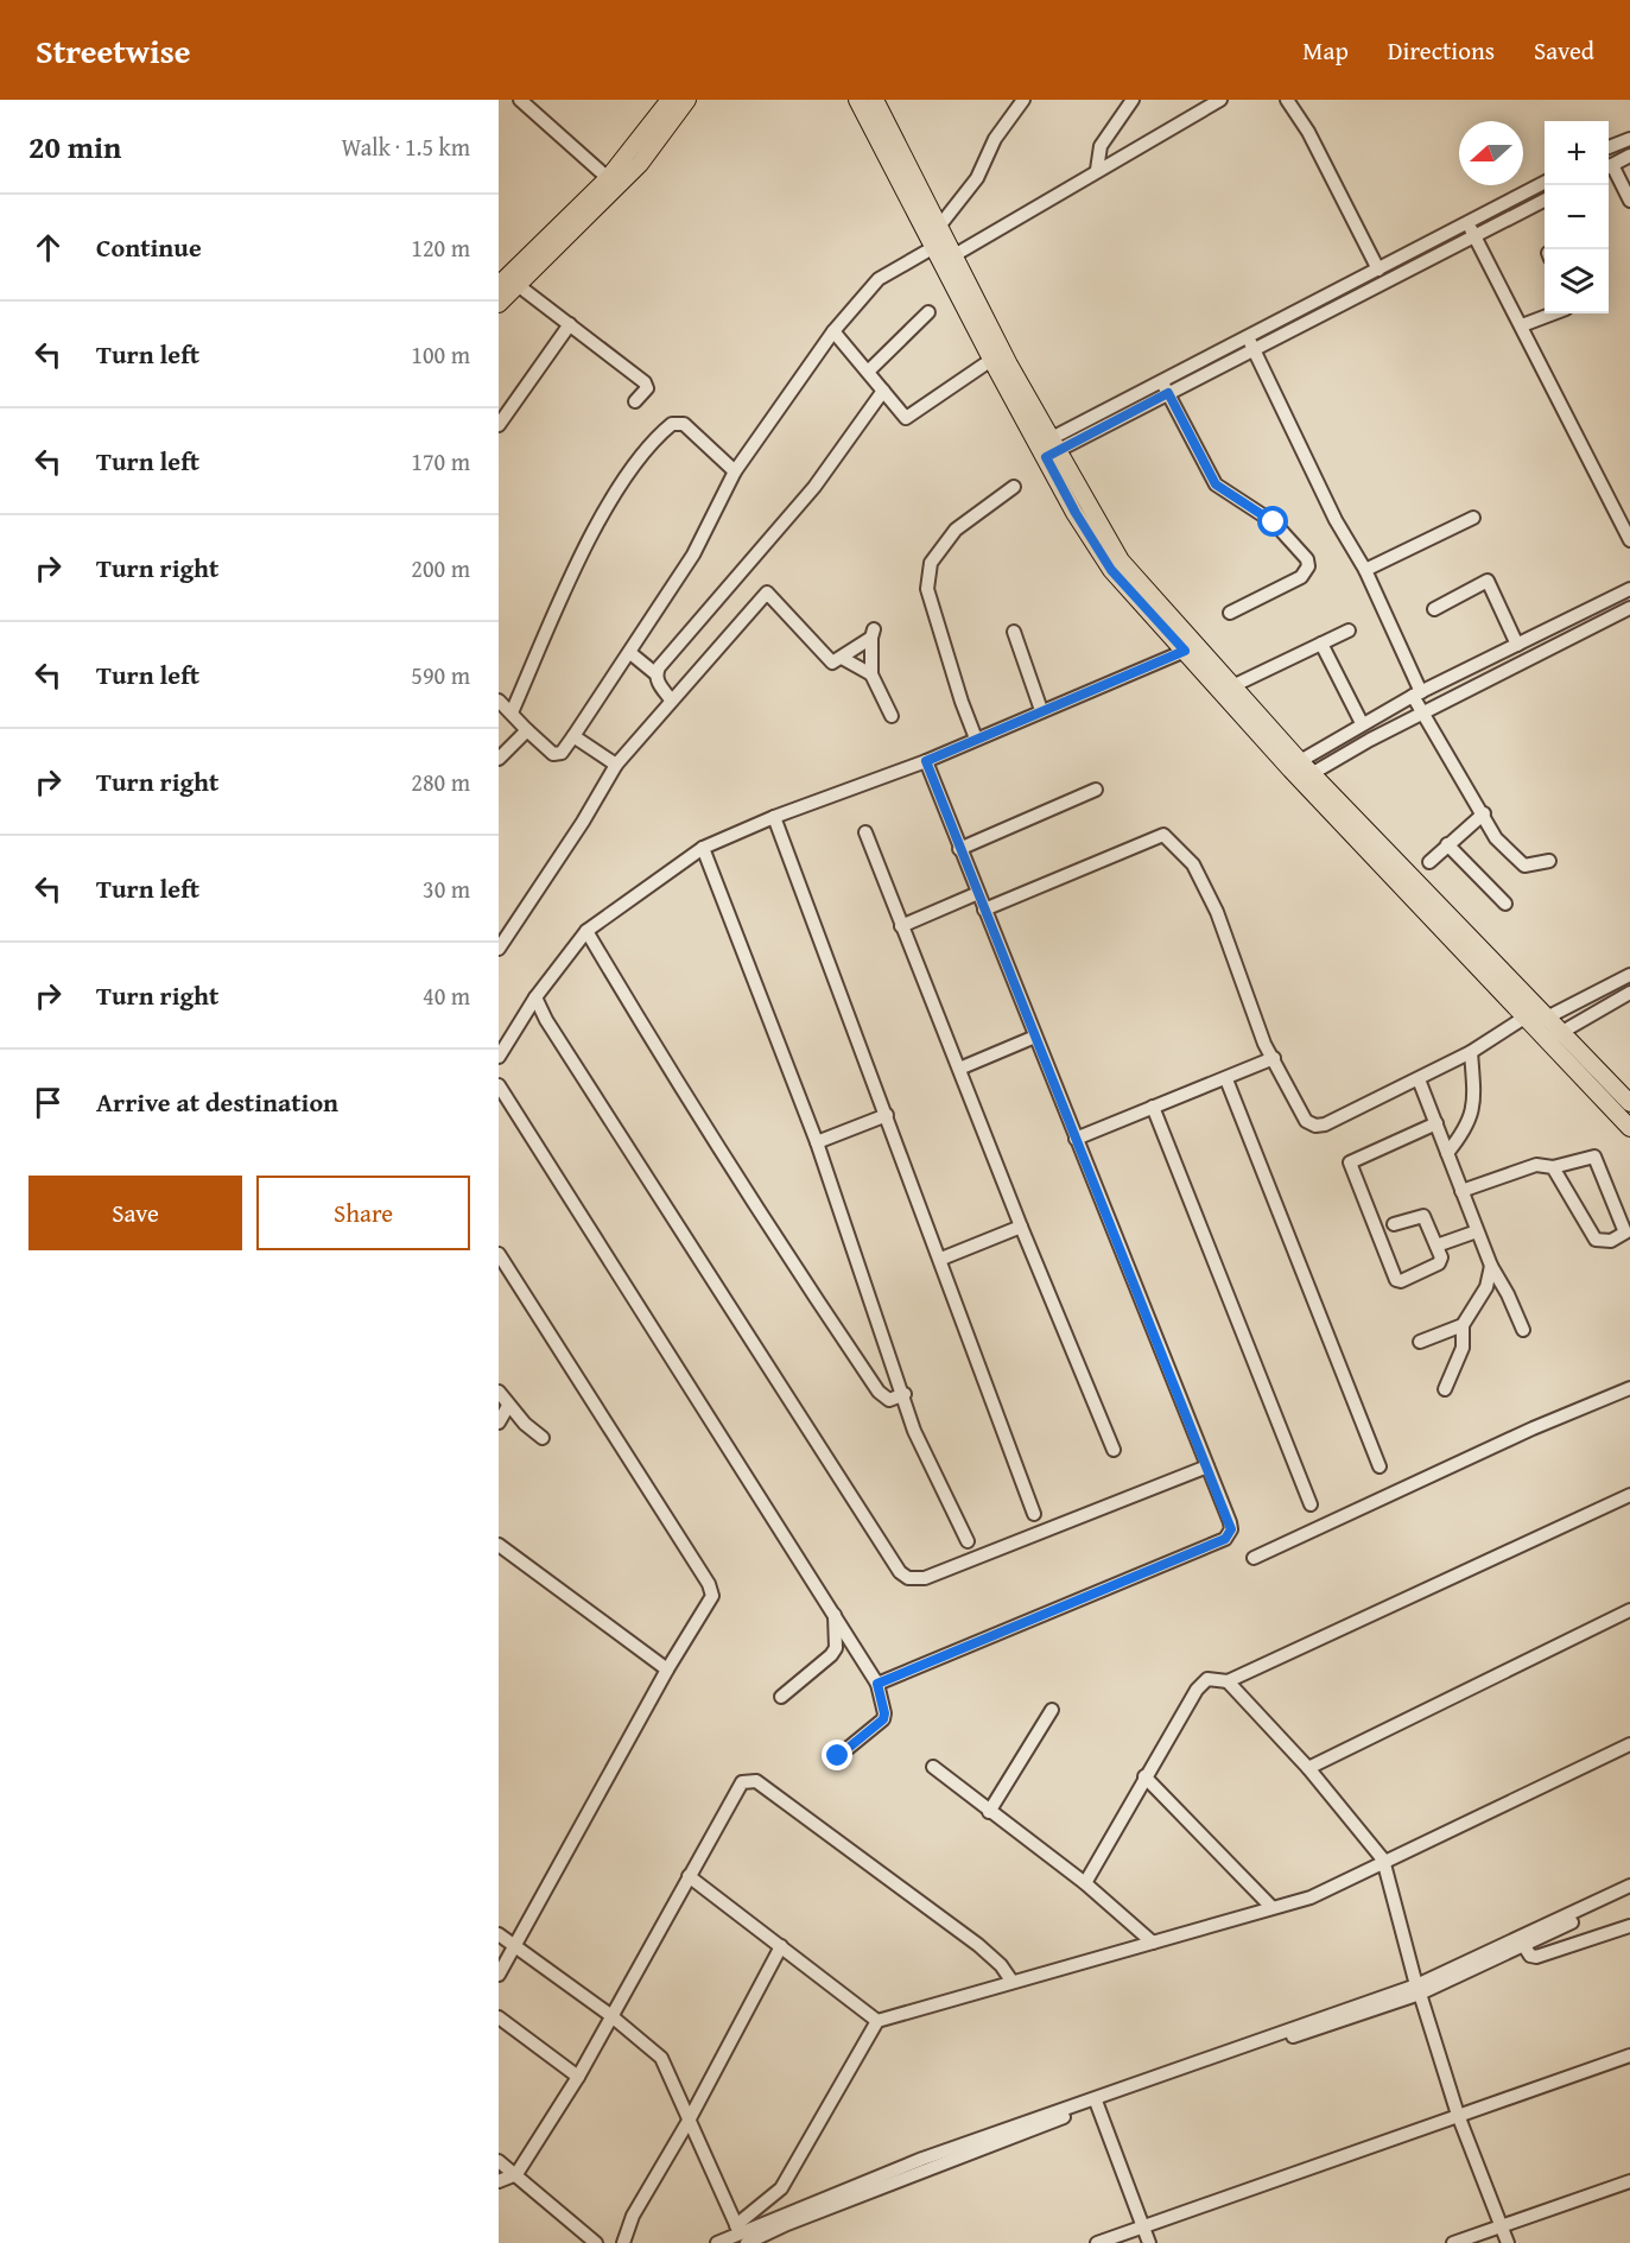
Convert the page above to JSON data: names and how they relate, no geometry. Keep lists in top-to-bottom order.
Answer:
{
  "north": "left",
  "page": {
    "header": "Streetwise",
    "nav": ["Map", "Directions", "Saved"],
    "heading": ["20 min", "Walk · 1.5 km"],
    "map_buttons": ["+", "−"],
    "list": [
      ["Continue", "120 m"],
      ["Turn left", "100 m"],
      ["Turn left", "170 m"],
      ["Turn right", "200 m"],
      ["Turn left", "590 m"],
      ["Turn right", "280 m"],
      ["Turn left", "30 m"],
      ["Turn right", "40 m"],
      "Arrive at destination"
    ],
    "buttons": ["Save", "Share"]
  }
}
